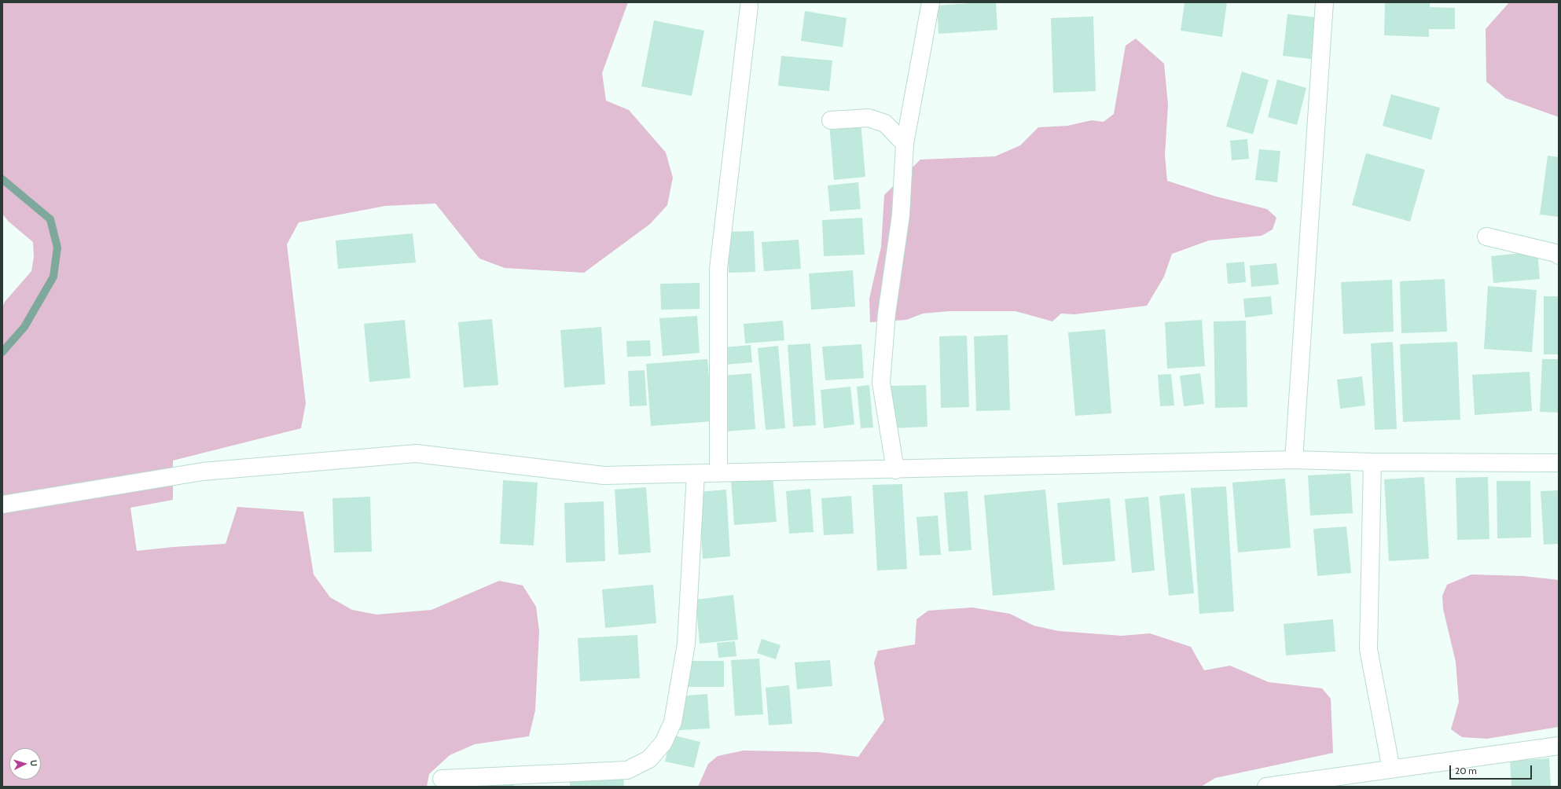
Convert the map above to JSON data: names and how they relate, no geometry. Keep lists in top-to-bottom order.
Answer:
{
  "scale_bar": "20 m",
  "north": "right"
}
